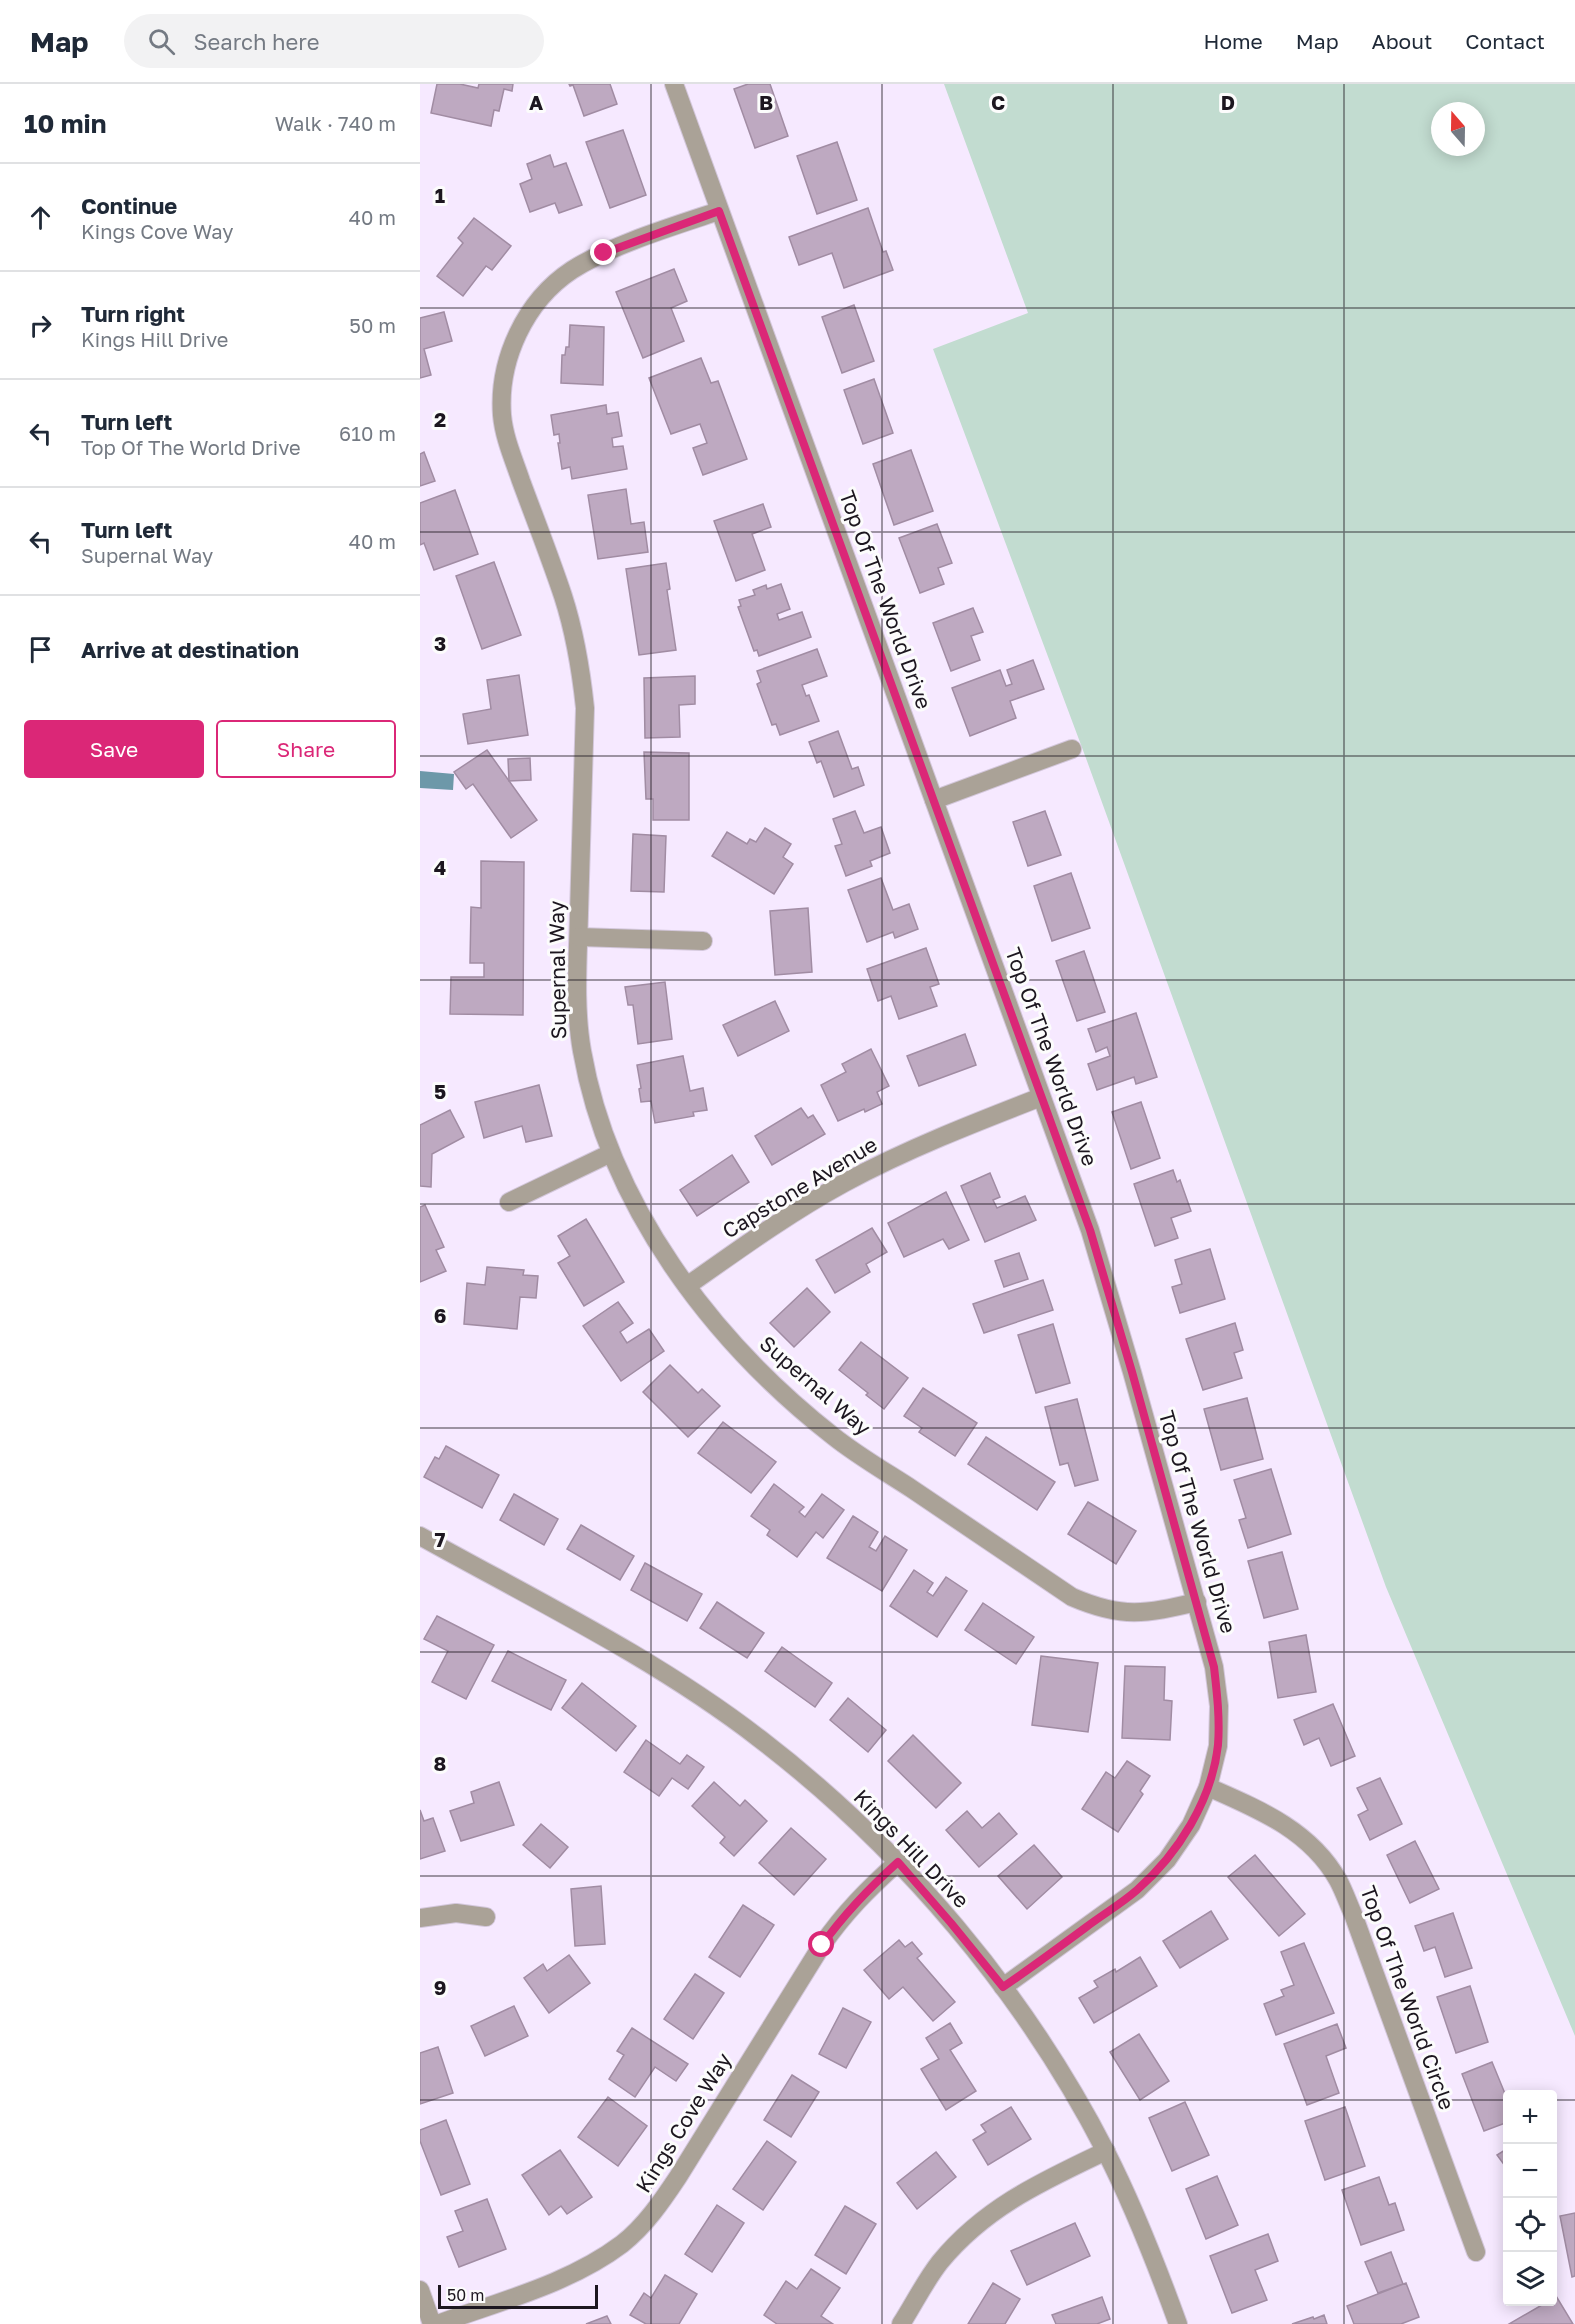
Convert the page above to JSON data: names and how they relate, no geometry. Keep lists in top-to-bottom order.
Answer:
{
  "streets": {
    "street": [
      "Top Of The World Drive",
      "Supernal Way",
      "Capstone Avenue",
      "Kings Hill Drive",
      "Top Of The World Circle",
      "Kings Cove Way"
    ]
  },
  "crossings": [
    ["Top Of The World Drive", "Supernal Way"],
    ["Top Of The World Drive", "Capstone Avenue"],
    ["Top Of The World Drive", "Kings Hill Drive"],
    ["Top Of The World Drive", "Top Of The World Circle"],
    ["Supernal Way", "Capstone Avenue"],
    ["Kings Hill Drive", "Kings Cove Way"]
  ],
  "scale_bar": "50 m",
  "north": "top",
  "page": {
    "header": "Map",
    "search": "Search here",
    "nav": [
      "Home",
      "Map",
      "About",
      "Contact"
    ],
    "heading": ["10 min", "Walk · 740 m"],
    "list": [
      ["Continue", "Kings Cove Way", "40 m"],
      ["Turn right", "Kings Hill Drive", "50 m"],
      ["Turn left", "Top Of The World Drive", "610 m"],
      ["Turn left", "Supernal Way", "40 m"],
      "Arrive at destination"
    ],
    "buttons": ["Save", "Share"],
    "map_buttons": ["+", "−"],
    "scale": "50 m"
  },
  "grid": {
    "columns": [
      "A",
      "B",
      "C",
      "D"
    ],
    "rows": [
      "1",
      "2",
      "3",
      "4",
      "5",
      "6",
      "7",
      "8",
      "9"
    ]
  }
}
